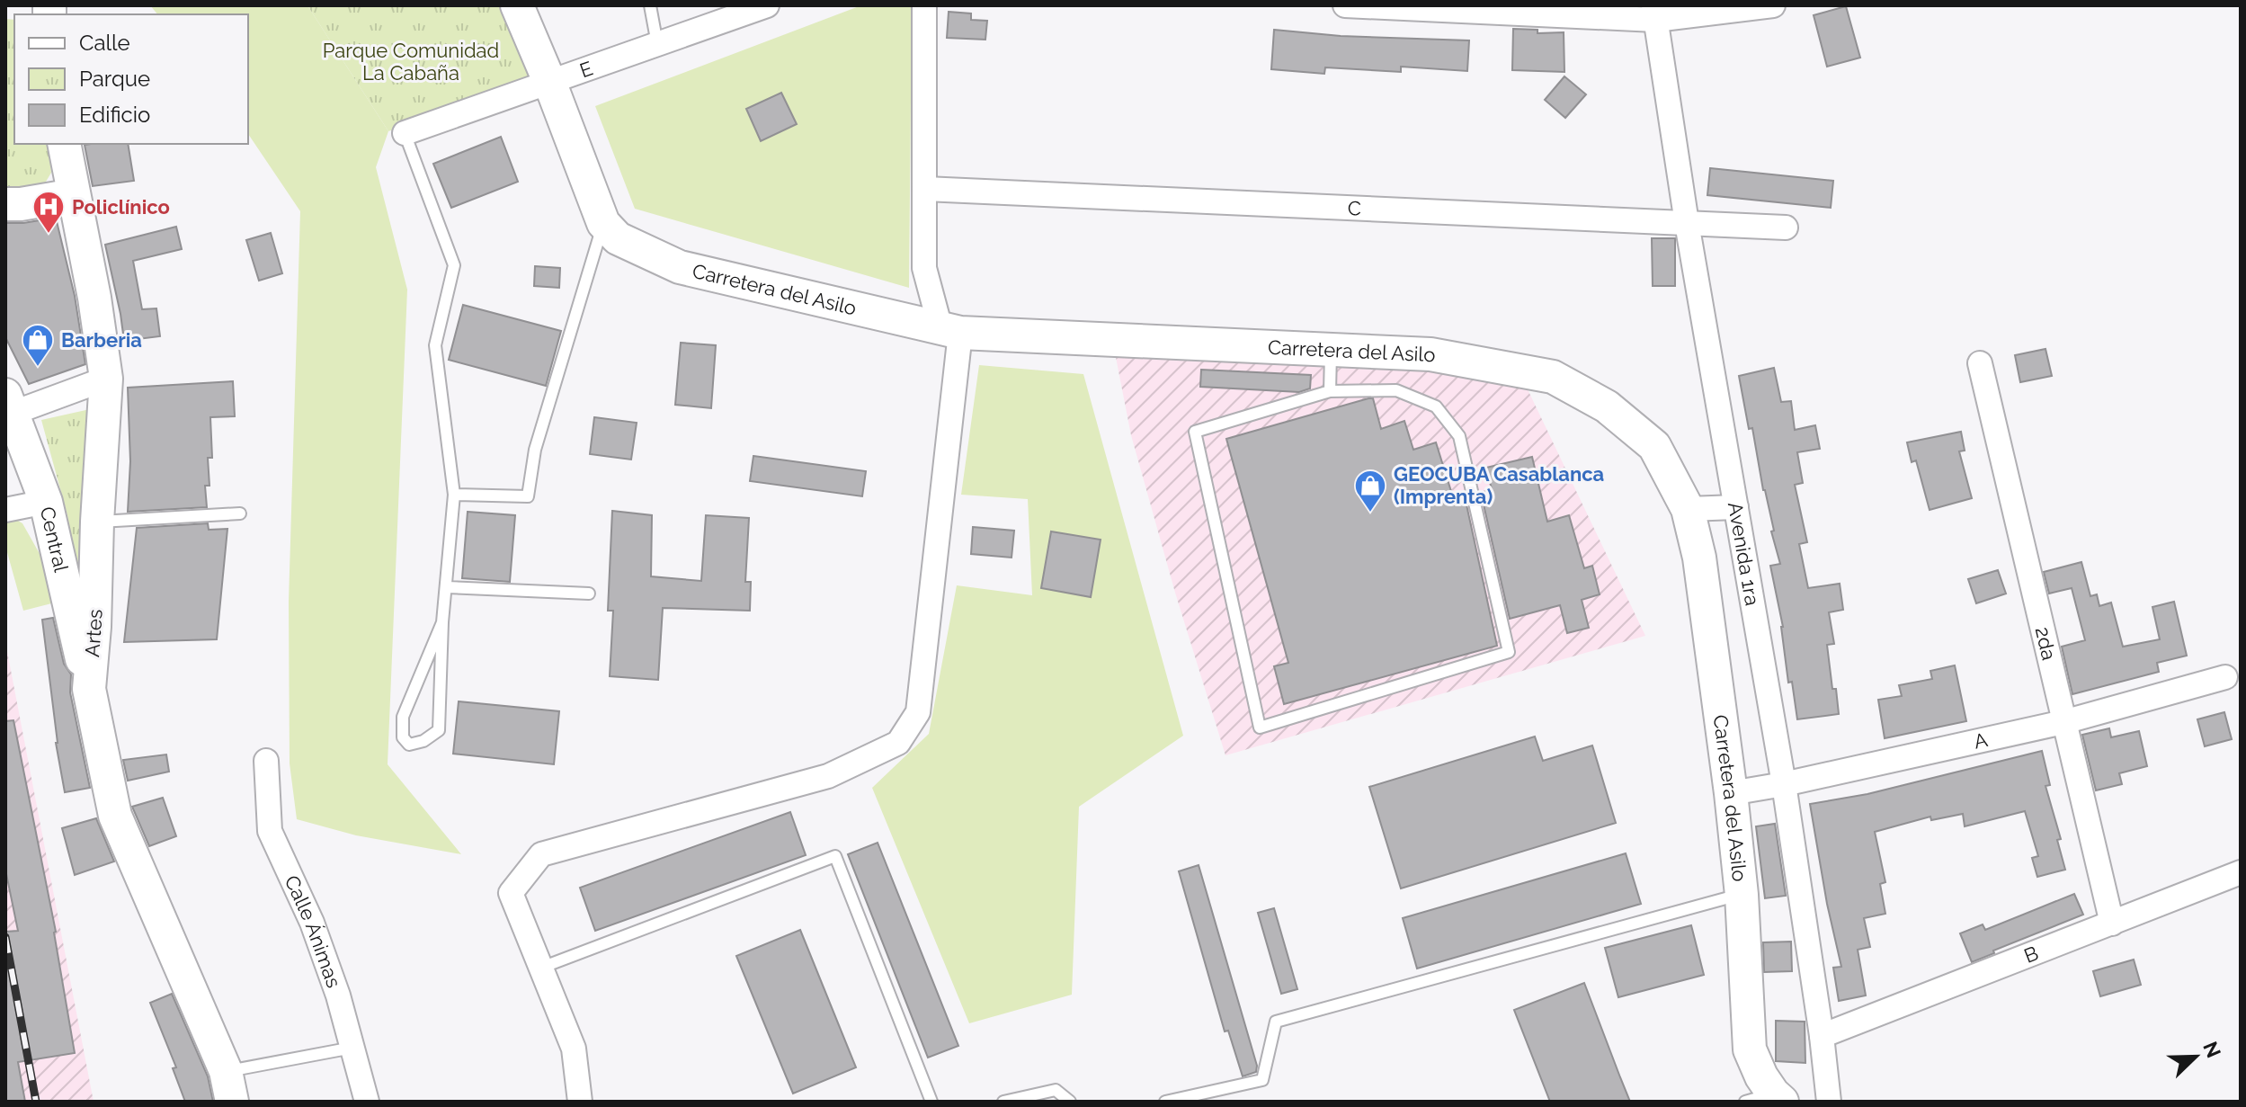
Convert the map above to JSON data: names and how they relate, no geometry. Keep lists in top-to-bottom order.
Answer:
{
  "streets": {
    "street": [
      "E",
      "C",
      "Carretera del Asilo",
      "Central",
      "Avenida 1ra",
      "Artes",
      "2da",
      "A",
      "Calle Ánimas",
      "B"
    ]
  },
  "crossings": [
    ["C", "Avenida 1ra"],
    ["Carretera del Asilo", "A"],
    ["Central", "Artes"],
    ["Avenida 1ra", "A"],
    ["Avenida 1ra", "B"],
    ["2da", "A"],
    ["2da", "B"]
  ],
  "parks": ["Parque Comunidad La Cabaña"],
  "places": {
    "hospital": ["Policlínico"],
    "shop": ["Barberia", "GEOCUBA Casablanca (Imprenta)"]
  },
  "legend": ["Calle", "Parque", "Edificio"],
  "north": "top right"
}
